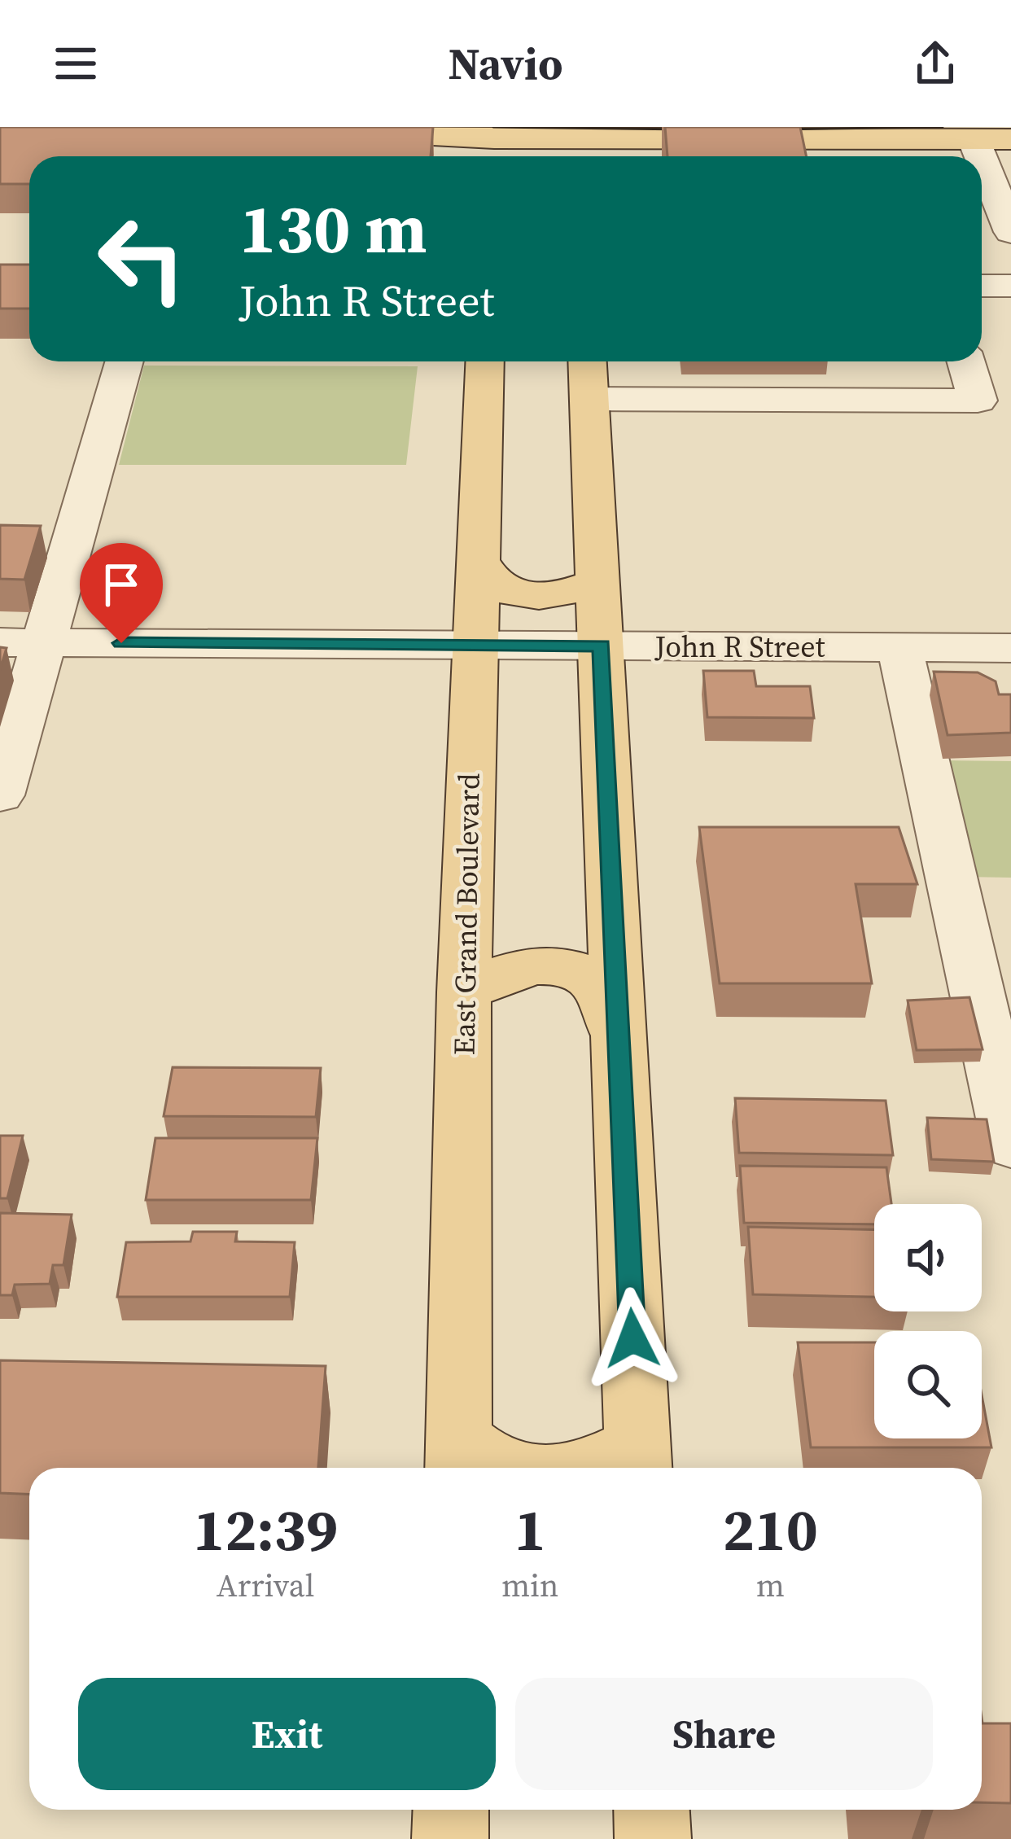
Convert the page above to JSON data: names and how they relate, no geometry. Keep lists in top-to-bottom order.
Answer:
{
  "streets": {
    "main road": ["East Grand Boulevard"],
    "street": ["John R Street"]
  },
  "crossings": [
    ["John R Street", "East Grand Boulevard"]
  ],
  "page": {
    "header": "Navio",
    "turn": ["130 m", "John R Street"],
    "eta": [
      "12:39",
      "Arrival",
      "1",
      "min",
      "210",
      "m"
    ],
    "buttons": ["Exit", "Share"]
  }
}
